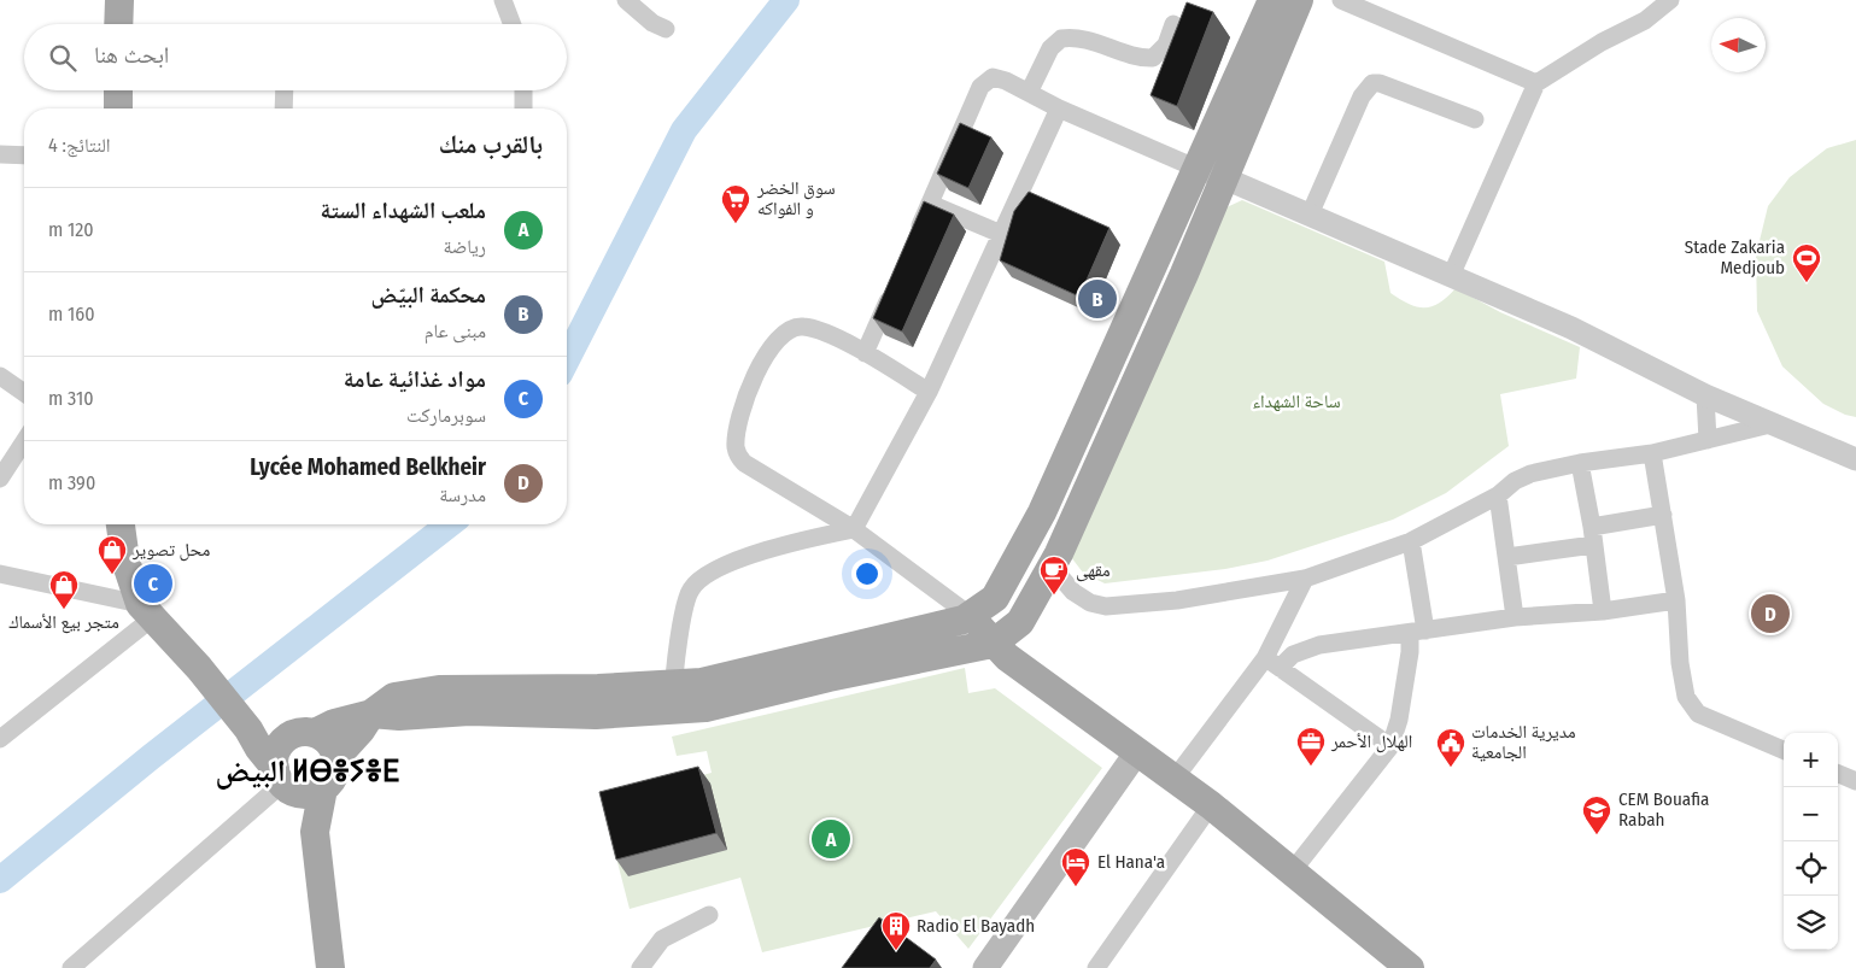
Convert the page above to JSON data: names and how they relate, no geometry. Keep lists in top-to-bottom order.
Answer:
{
  "districts": ["البيض ⵍⴱⴻⵢⴻⴹ"],
  "parks": ["ساحة الشهداء"],
  "places": {
    "supermarket": ["سوق الخضر و الفواكه"],
    "sports": ["Stade Zakaria Medjoub"],
    "shop": ["محل تصوير", "متجر بيع الأسماك"],
    "cafe": ["مقهى"],
    "office": ["الهلال الأحمر"],
    "public building": ["مديرية الخدمات الجامعية"],
    "school or university": ["CEM Bouafia Rabah"],
    "hotel": ["El Hana'a"],
    "building": ["Radio El Bayadh"]
  },
  "north": "left",
  "page": {
    "search": "ابحث هنا",
    "heading": ["بالقرب منك", "النتائج: 4"],
    "list": [
      {
        "mark": "A",
        "name": "ملعب الشهداء الستة",
        "note": "رياضة",
        "value": "120 m"
      },
      {
        "mark": "B",
        "name": "محكمة البيّض",
        "note": "مبنى عام",
        "value": "160 m"
      },
      {
        "mark": "C",
        "name": "مواد غذائية عامة",
        "note": "سوبرماركت",
        "value": "310 m"
      },
      {
        "mark": "D",
        "name": "Lycée Mohamed Belkheir",
        "note": "مدرسة",
        "value": "390 m"
      }
    ],
    "pins": [
      "B",
      "C",
      "D",
      "A"
    ],
    "map_buttons": ["+", "−"]
  }
}
